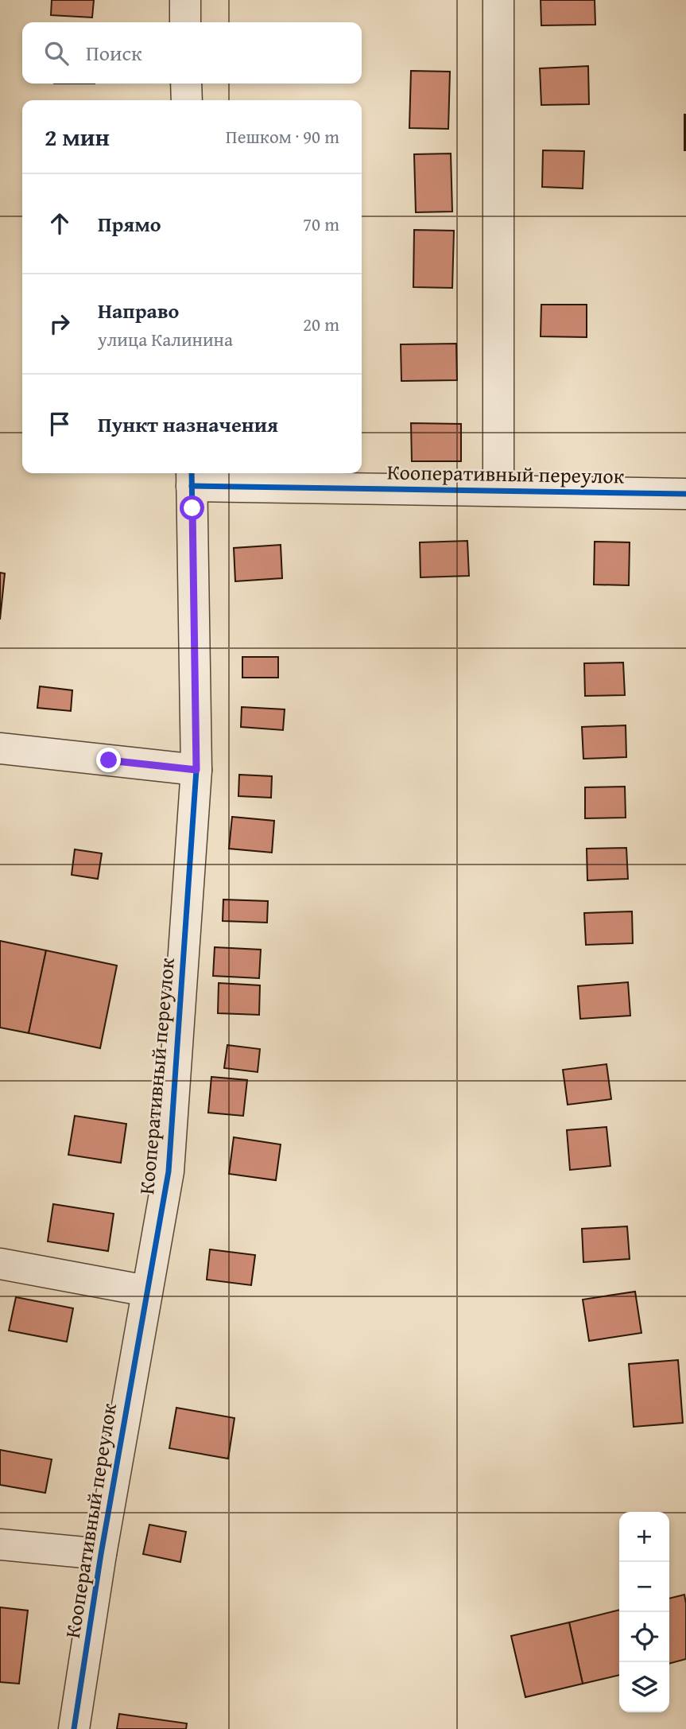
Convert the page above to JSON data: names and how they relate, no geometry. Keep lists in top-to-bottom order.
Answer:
{
  "streets": {
    "street": ["Кооперативный переулок"]
  },
  "page": {
    "search": "Поиск",
    "heading": ["2 мин", "Пешком · 90 m"],
    "list": [
      ["Прямо", "70 m"],
      ["Направо", "улица Калинина", "20 m"],
      "Пункт назначения"
    ],
    "map_buttons": ["+", "−"]
  }
}
